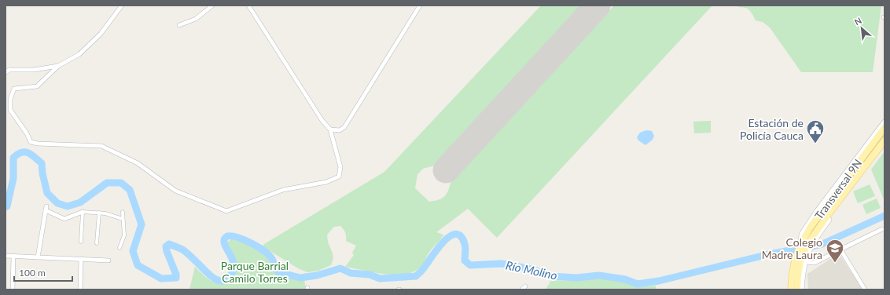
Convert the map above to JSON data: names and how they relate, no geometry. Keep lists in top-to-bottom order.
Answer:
{
  "streets": {
    "main road": ["Transversal 9N"]
  },
  "water": ["Río Molino"],
  "parks": ["Parque Barrial Camilo Torres"],
  "places": {
    "public building": ["Estación de Policía Cauca"],
    "school or university": ["Colegio Madre Laura"]
  },
  "scale_bar": "100 m",
  "north": "top left"
}
